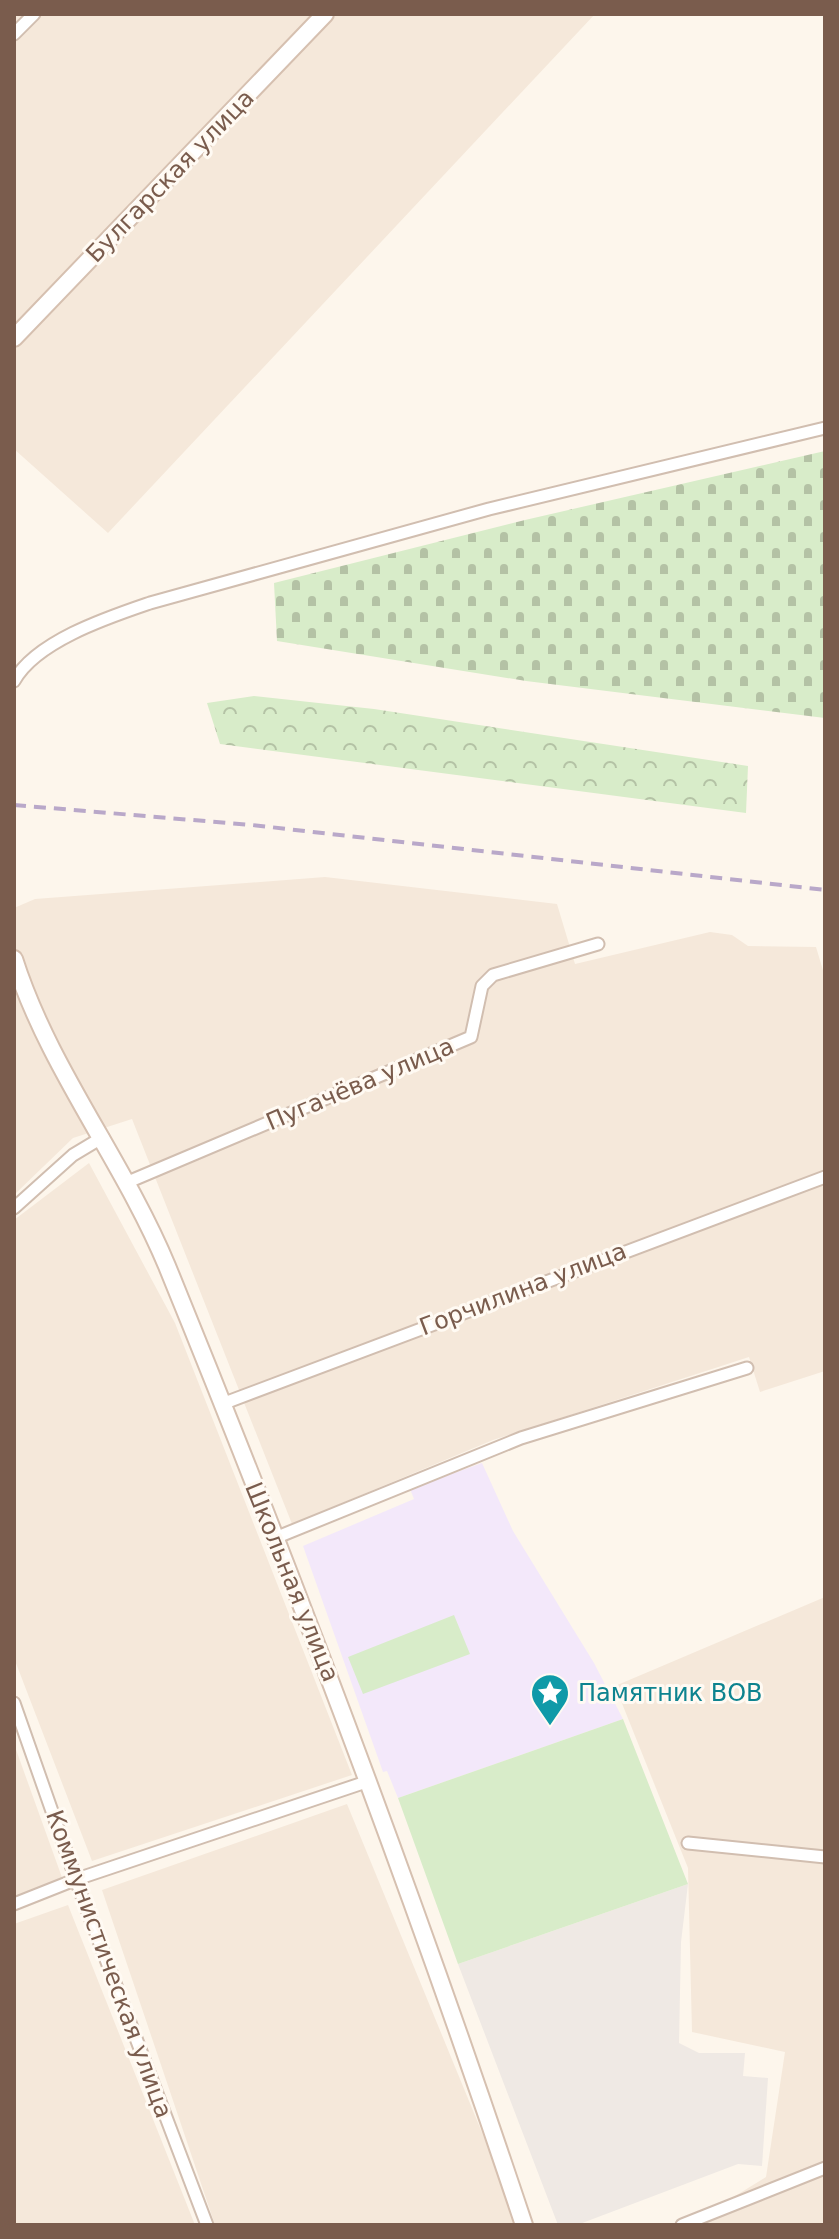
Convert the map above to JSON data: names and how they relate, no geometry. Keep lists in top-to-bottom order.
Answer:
{
  "streets": {
    "street": [
      "Булгарская улица",
      "Пугачёва улица",
      "Горчилина улица",
      "Школьная улица",
      "Коммунистическая улица"
    ]
  },
  "crossings": [
    ["Пугачёва улица", "Школьная улица"],
    ["Горчилина улица", "Школьная улица"]
  ],
  "places": {
    "place": ["Памятник ВОВ"]
  }
}
